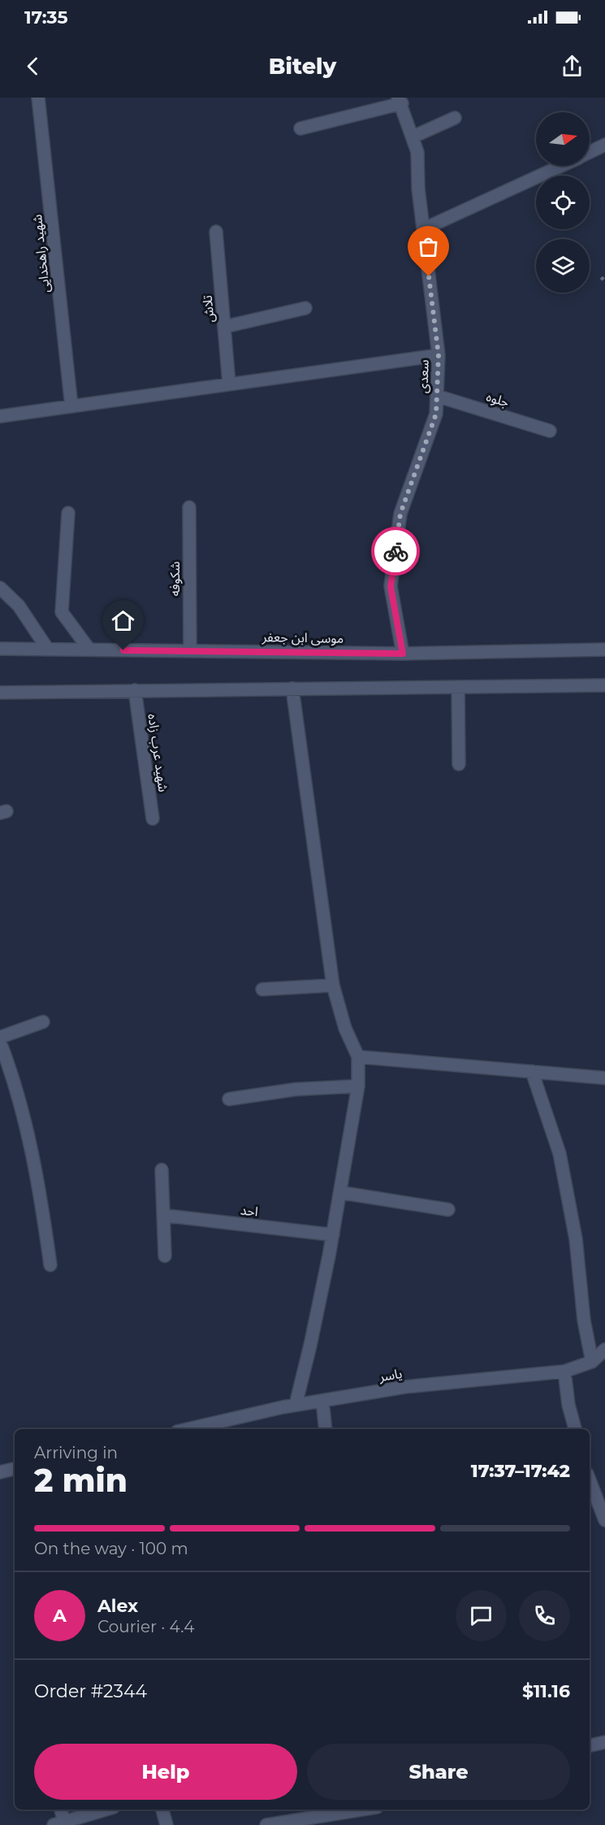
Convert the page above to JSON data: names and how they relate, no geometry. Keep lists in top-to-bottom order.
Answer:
{
  "streets": {
    "street": [
      "شهید راهخدایی",
      "تلاش",
      "سعدی",
      "جلوه",
      "شکوفه",
      "موسی ابن جعفر",
      "شهید عرب زاده",
      "احد",
      "یاسر"
    ]
  },
  "crossings": [
    ["سعدی", "جلوه"],
    ["سعدی", "موسی ابن جعفر"],
    ["شکوفه", "موسی ابن جعفر"]
  ],
  "north": "right",
  "page": {
    "status": "17:35",
    "header": "Bitely",
    "heading": ["2 min", "Arriving in", "17:37–17:42"],
    "panel": [
      "Alex",
      "Courier · 4.4",
      "Order #2344",
      "$11.16"
    ],
    "bar": "On the way · 100 m",
    "round": "A",
    "buttons": ["Help", "Share"]
  }
}
